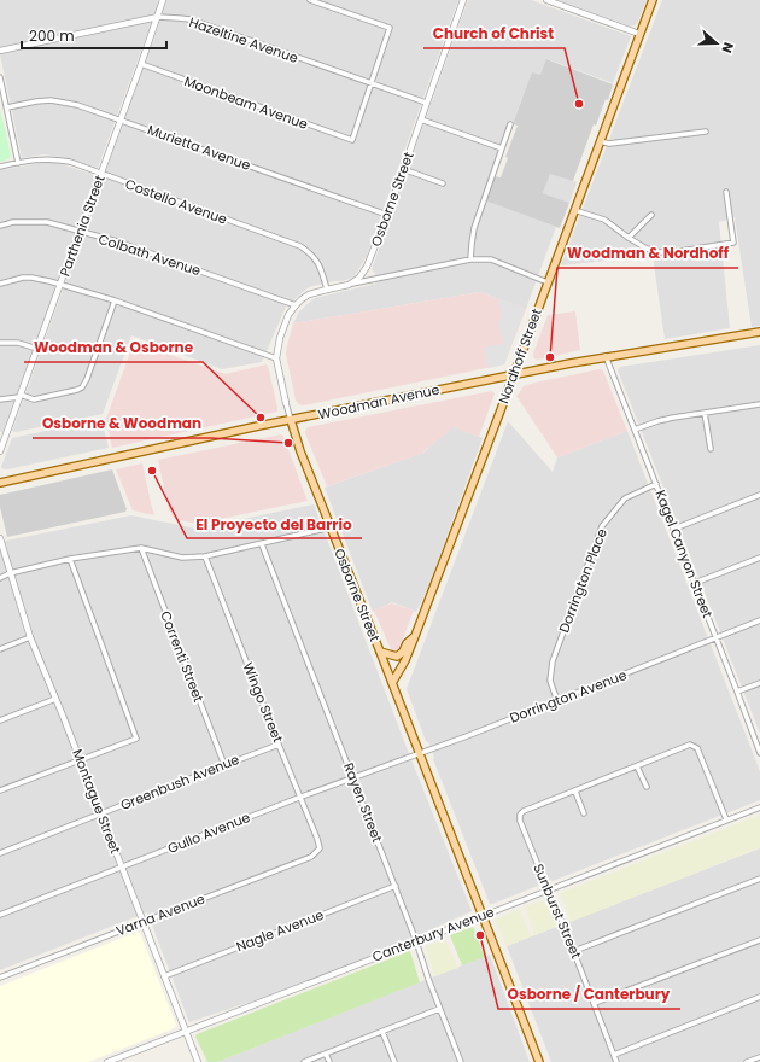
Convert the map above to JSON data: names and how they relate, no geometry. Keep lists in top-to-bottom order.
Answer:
{
  "streets": {
    "main road": ["Osborne Street", "Nordhoff Street", "Woodman Avenue"],
    "street": [
      "Hazeltine Avenue",
      "Moonbeam Avenue",
      "Murietta Avenue",
      "Costello Avenue",
      "Parthenia Street",
      "Colbath Avenue",
      "Kagel Canyon Street",
      "Dorrington Place",
      "Correnti Street",
      "Dorrington Avenue",
      "Wingo Street",
      "Greenbush Avenue",
      "Montague Street",
      "Rayen Street",
      "Gullo Avenue",
      "Sunburst Street",
      "Varna Avenue",
      "Nagle Avenue",
      "Canterbury Avenue"
    ]
  },
  "crossings": [
    ["Hazeltine Avenue", "Moonbeam Avenue"],
    ["Hazeltine Avenue", "Osborne Street"],
    ["Hazeltine Avenue", "Parthenia Street"],
    ["Moonbeam Avenue", "Parthenia Street"],
    ["Murietta Avenue", "Osborne Street"],
    ["Murietta Avenue", "Parthenia Street"],
    ["Osborne Street", "Costello Avenue"],
    ["Osborne Street", "Colbath Avenue"],
    ["Osborne Street", "Nordhoff Street"],
    ["Osborne Street", "Woodman Avenue"],
    ["Osborne Street", "Dorrington Avenue"],
    ["Osborne Street", "Gullo Avenue"],
    ["Osborne Street", "Canterbury Avenue"],
    ["Costello Avenue", "Parthenia Street"],
    ["Parthenia Street", "Colbath Avenue"],
    ["Nordhoff Street", "Woodman Avenue"],
    ["Woodman Avenue", "Kagel Canyon Street"],
    ["Kagel Canyon Street", "Dorrington Place"],
    ["Kagel Canyon Street", "Dorrington Avenue"],
    ["Dorrington Place", "Dorrington Avenue"],
    ["Correnti Street", "Greenbush Avenue"],
    ["Dorrington Avenue", "Gullo Avenue"],
    ["Wingo Street", "Greenbush Avenue"],
    ["Wingo Street", "Gullo Avenue"],
    ["Wingo Street", "Varna Avenue"],
    ["Greenbush Avenue", "Montague Street"],
    ["Montague Street", "Gullo Avenue"],
    ["Montague Street", "Varna Avenue"],
    ["Montague Street", "Nagle Avenue"],
    ["Montague Street", "Canterbury Avenue"],
    ["Rayen Street", "Gullo Avenue"],
    ["Rayen Street", "Nagle Avenue"],
    ["Rayen Street", "Canterbury Avenue"],
    ["Sunburst Street", "Canterbury Avenue"]
  ],
  "places": [
    "Church of Christ",
    "Woodman & Nordhoff",
    "Woodman & Osborne",
    "Osborne & Woodman",
    "El Proyecto del Barrio",
    "Osborne / Canterbury"
  ],
  "scale_bar": "200 m",
  "north": "right"
}
